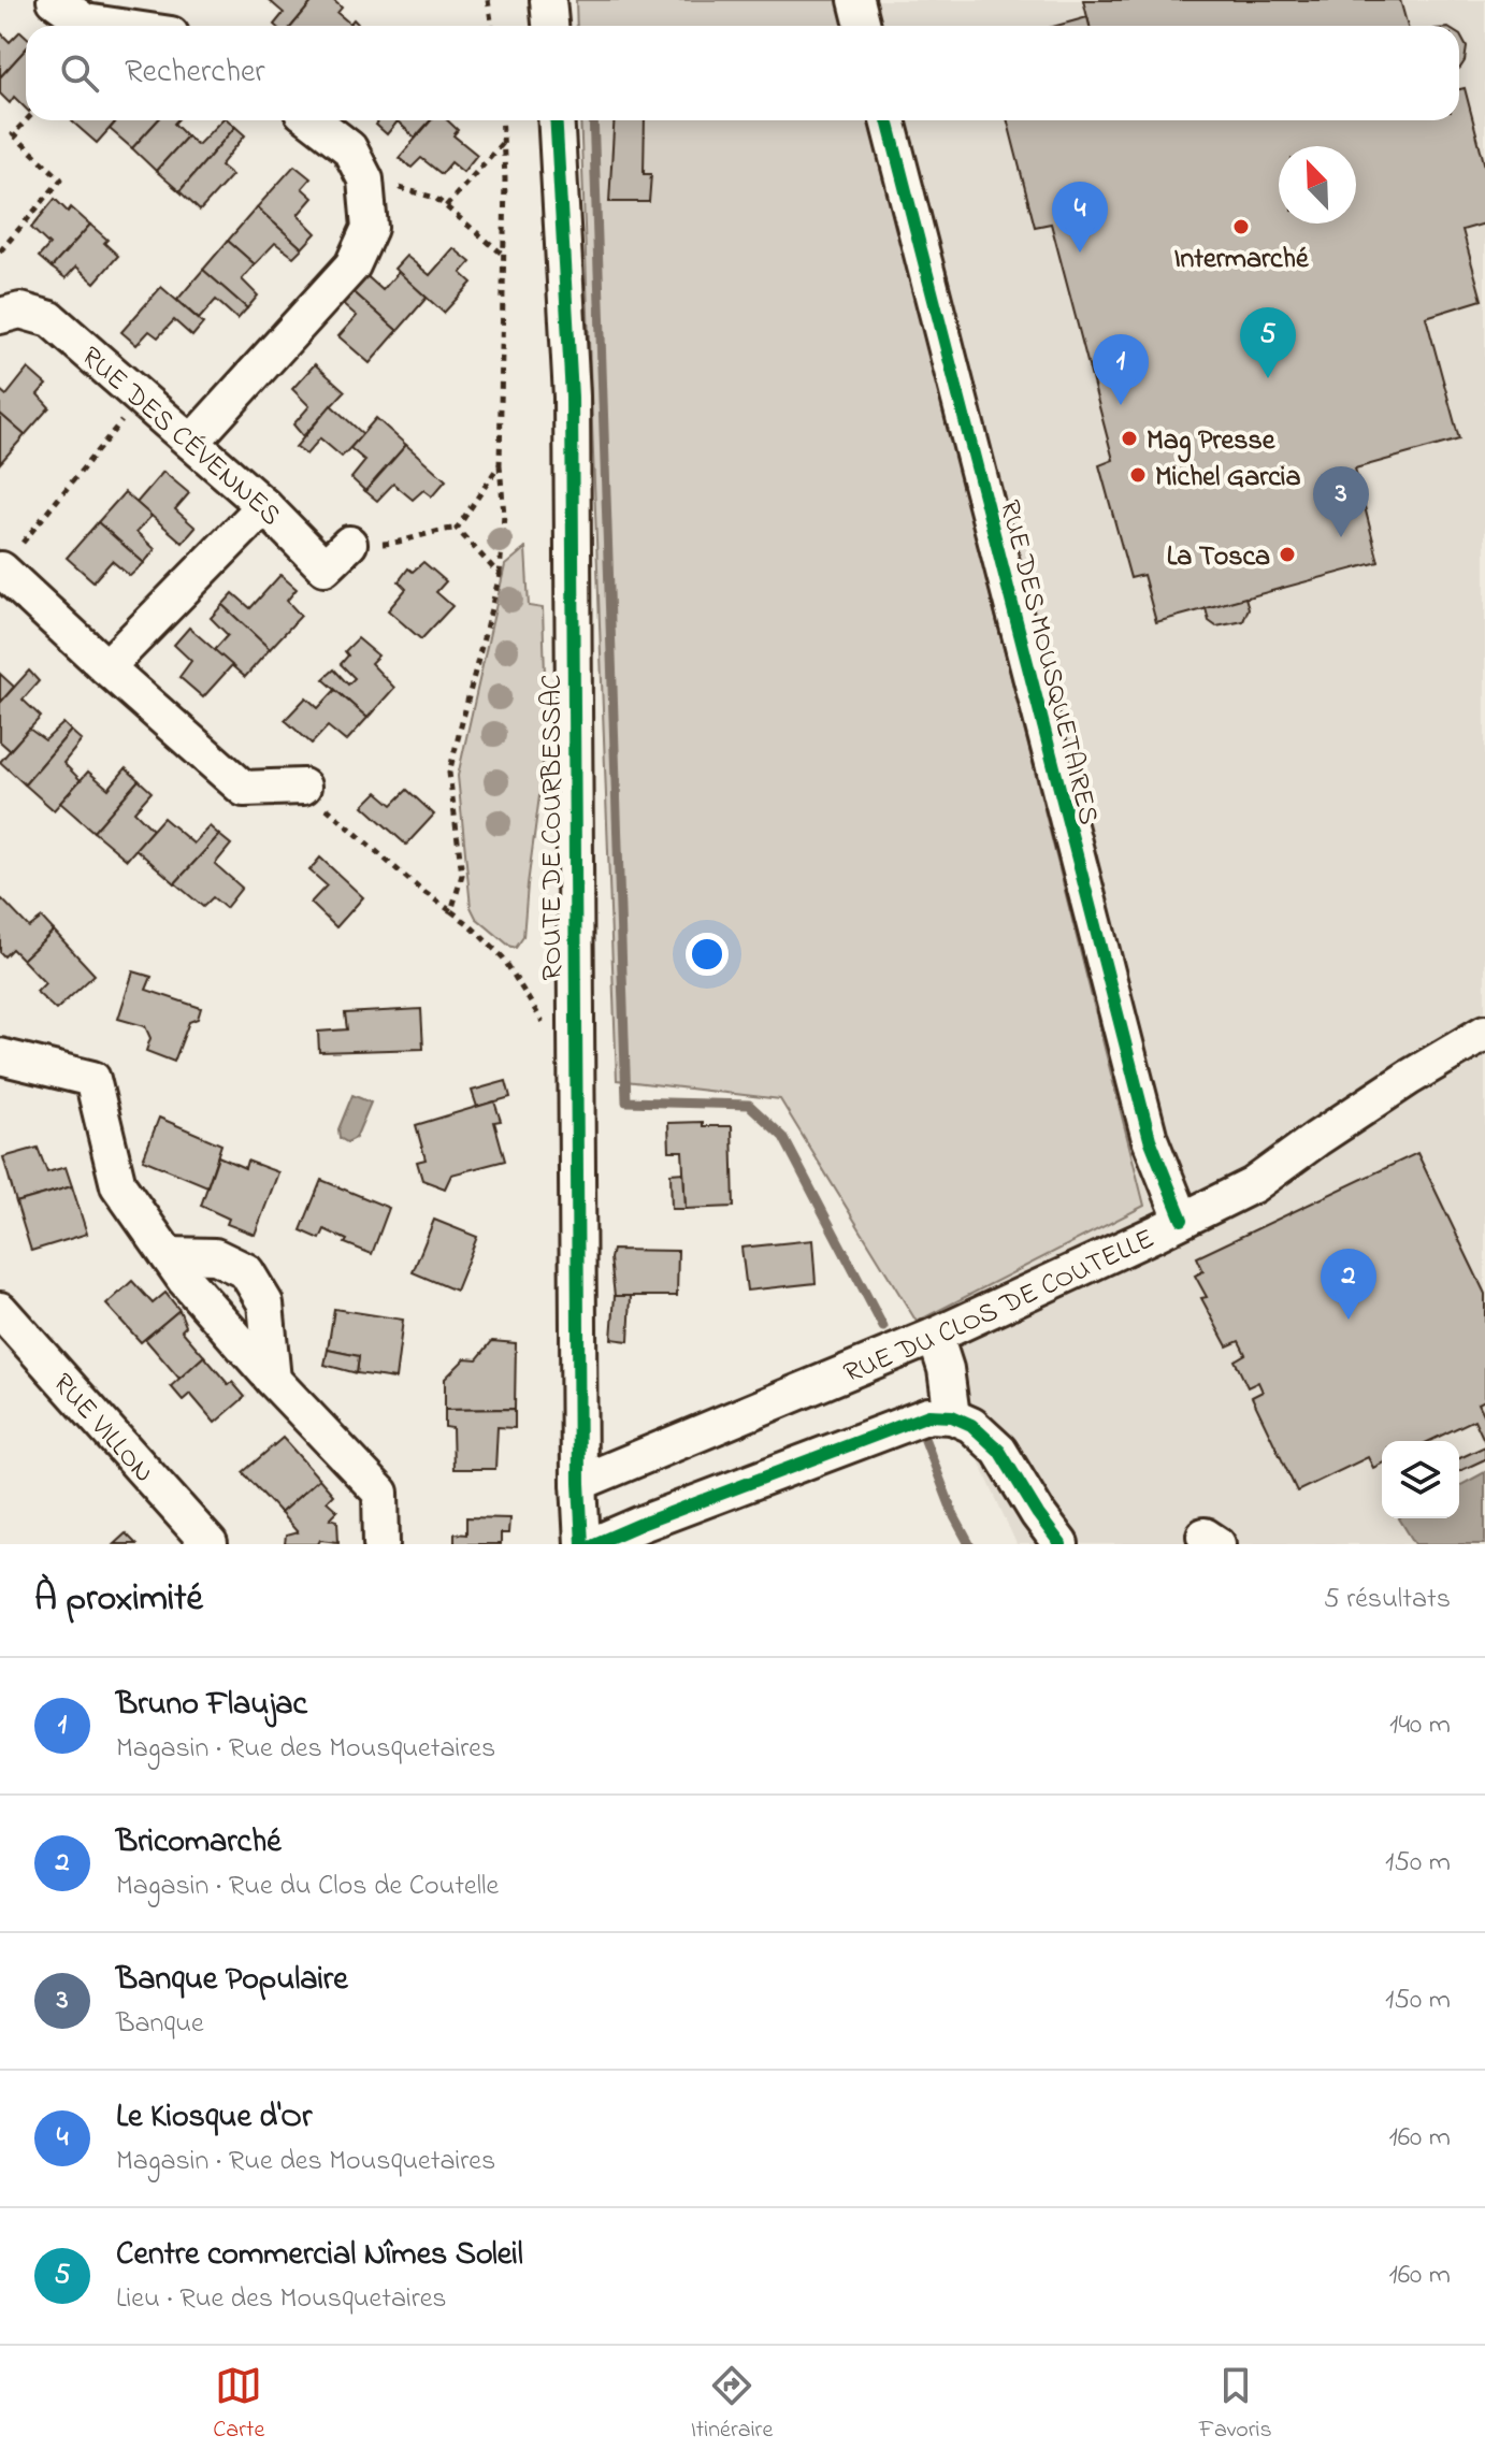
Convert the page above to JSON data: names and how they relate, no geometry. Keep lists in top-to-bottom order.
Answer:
{
  "streets": {
    "street": [
      "RUE DES CÉVENNES",
      "RUE DES MOUSQUETAIRES",
      "ROUTE DE COURBESSAC",
      "RUE DU CLOS DE COUTELLE",
      "RUE VILLON"
    ]
  },
  "crossings": [
    ["RUE DES MOUSQUETAIRES", "RUE DU CLOS DE COUTELLE"],
    ["ROUTE DE COURBESSAC", "RUE DU CLOS DE COUTELLE"]
  ],
  "places": [
    "Intermarché",
    "Mag Presse",
    "Michel Garcia",
    "La Tosca"
  ],
  "north": "top left",
  "page": {
    "search": "Rechercher",
    "pins": [
      "4",
      "5",
      "1",
      "3",
      "2"
    ],
    "heading": ["À proximité", "5 résultats"],
    "list": [
      {
        "mark": "1",
        "name": "Bruno Flaujac",
        "note": "Magasin · Rue des Mousquetaires",
        "value": "140 m"
      },
      {
        "mark": "2",
        "name": "Bricomarché",
        "note": "Magasin · Rue du Clos de Coutelle",
        "value": "150 m"
      },
      {
        "mark": "3",
        "name": "Banque Populaire",
        "note": "Banque",
        "value": "150 m"
      },
      {
        "mark": "4",
        "name": "Le Kiosque d'Or",
        "note": "Magasin · Rue des Mousquetaires",
        "value": "160 m"
      },
      {
        "mark": "5",
        "name": "Centre commercial Nîmes Soleil",
        "note": "Lieu · Rue des Mousquetaires",
        "value": "160 m"
      }
    ],
    "nav": ["Carte", "Itinéraire", "Favoris"]
  }
}
